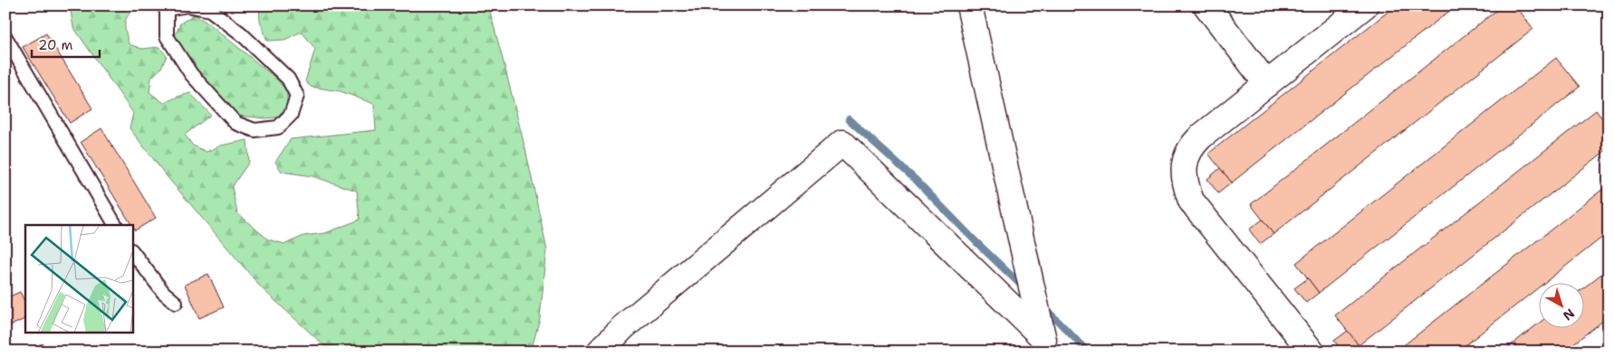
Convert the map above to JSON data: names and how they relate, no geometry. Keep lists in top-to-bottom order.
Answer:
{
  "scale_bar": "20 m",
  "north": "bottom right"
}
